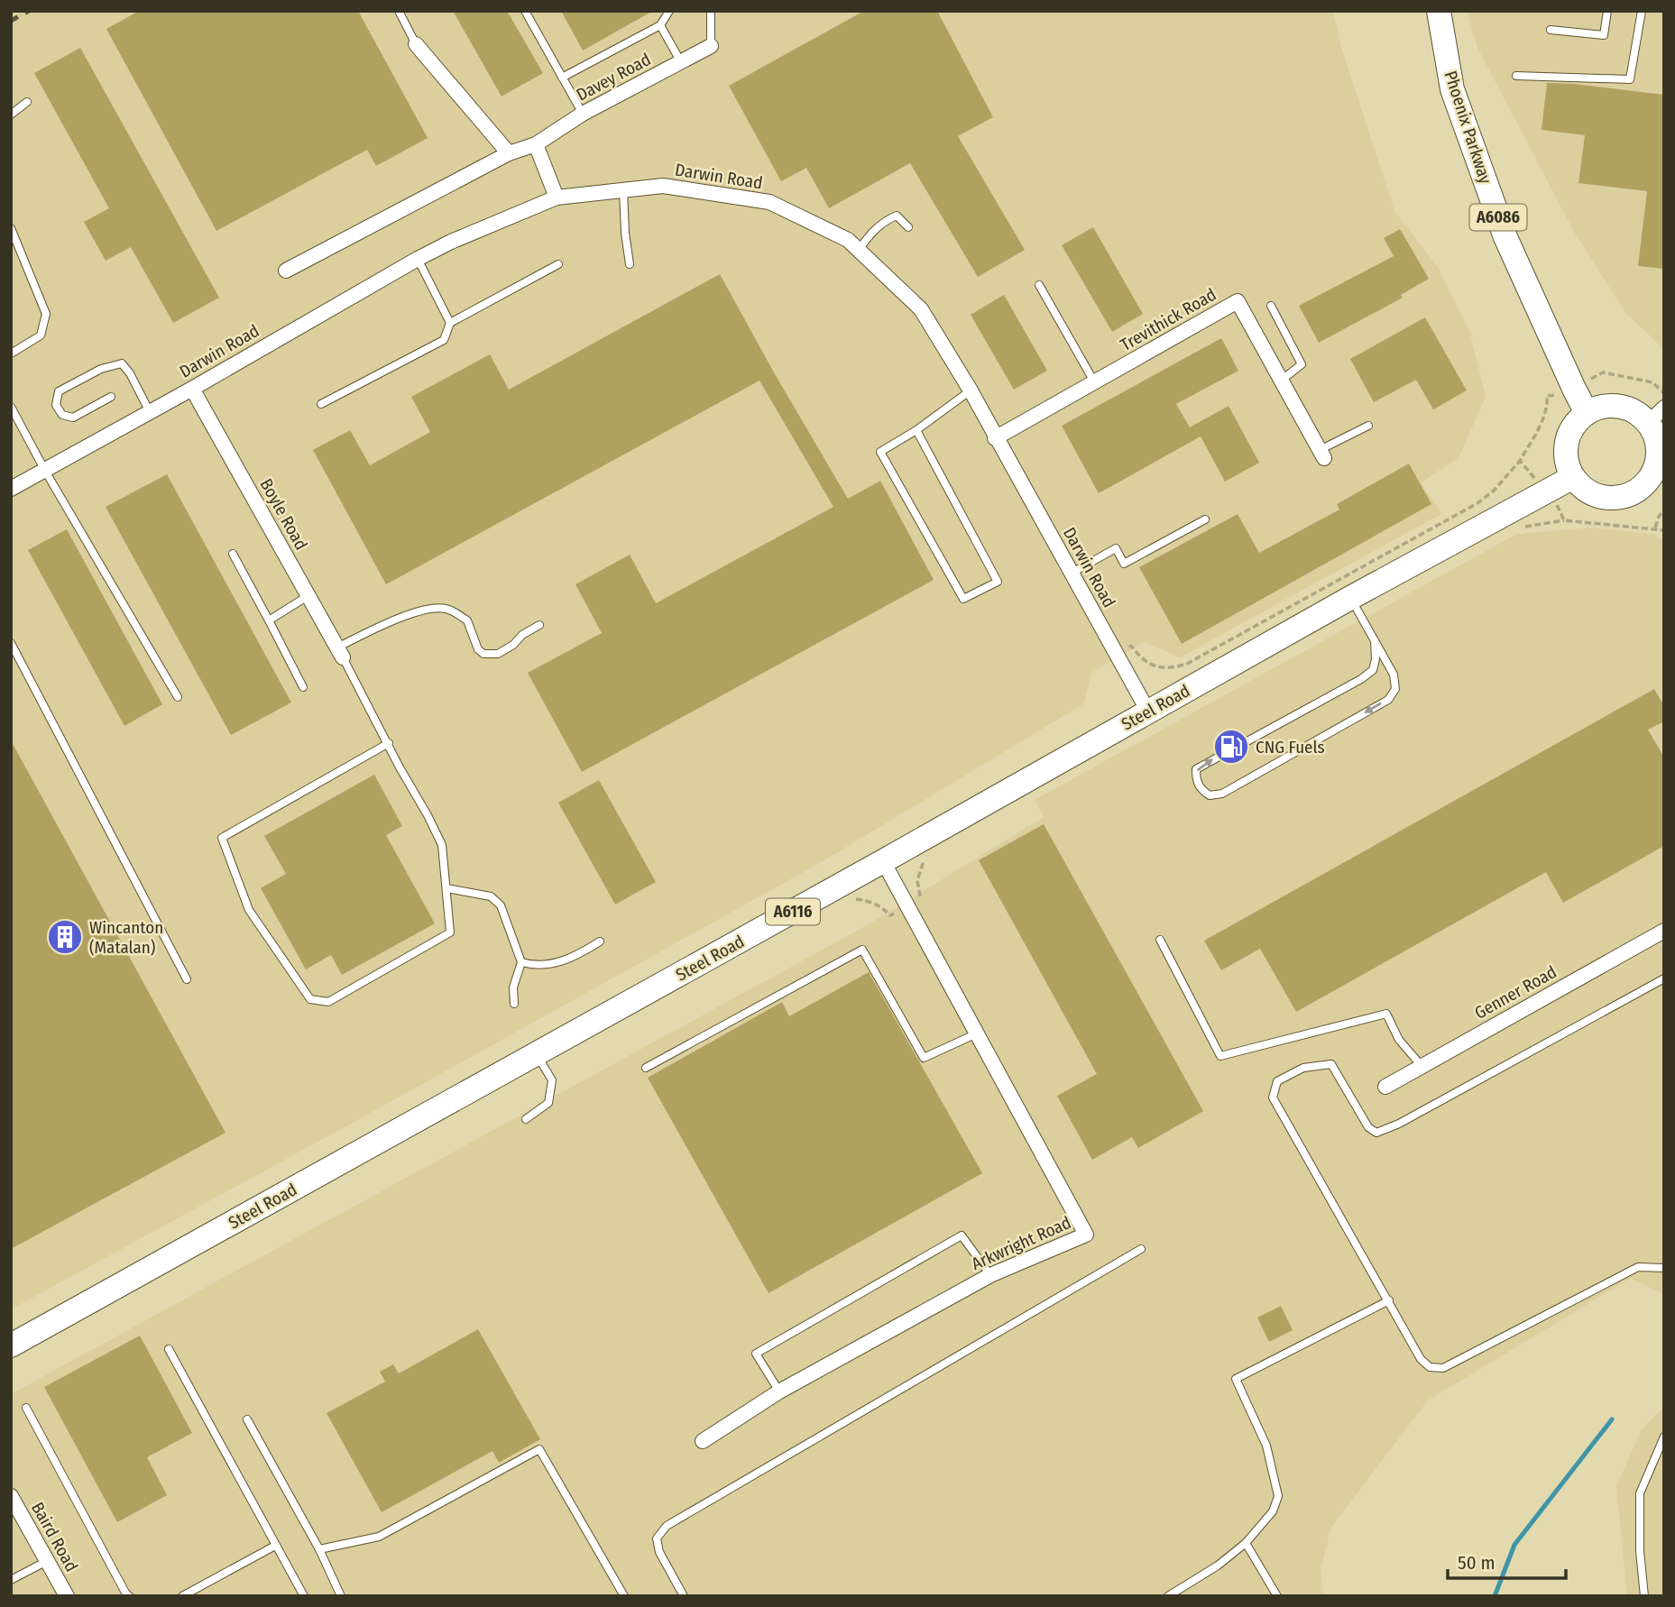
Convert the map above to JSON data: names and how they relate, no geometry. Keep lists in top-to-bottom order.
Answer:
{
  "streets": {
    "main road": [
      "Phoenix Parkway",
      "A6086",
      "Steel Road",
      "A6116"
    ],
    "street": [
      "Davey Road",
      "Darwin Road",
      "Trevithick Road",
      "Boyle Road",
      "Genner Road",
      "Arkwright Road",
      "Baird Road"
    ]
  },
  "crossings": [
    ["Phoenix Parkway", "Steel Road"],
    ["Darwin Road", "Trevithick Road"],
    ["Darwin Road", "Boyle Road"],
    ["Darwin Road", "Steel Road"],
    ["Steel Road", "Arkwright Road"]
  ],
  "places": {
    "fuel station": ["CNG Fuels"],
    "building": ["Wincanton (Matalan)"]
  },
  "scale_bar": "50 m"
}
